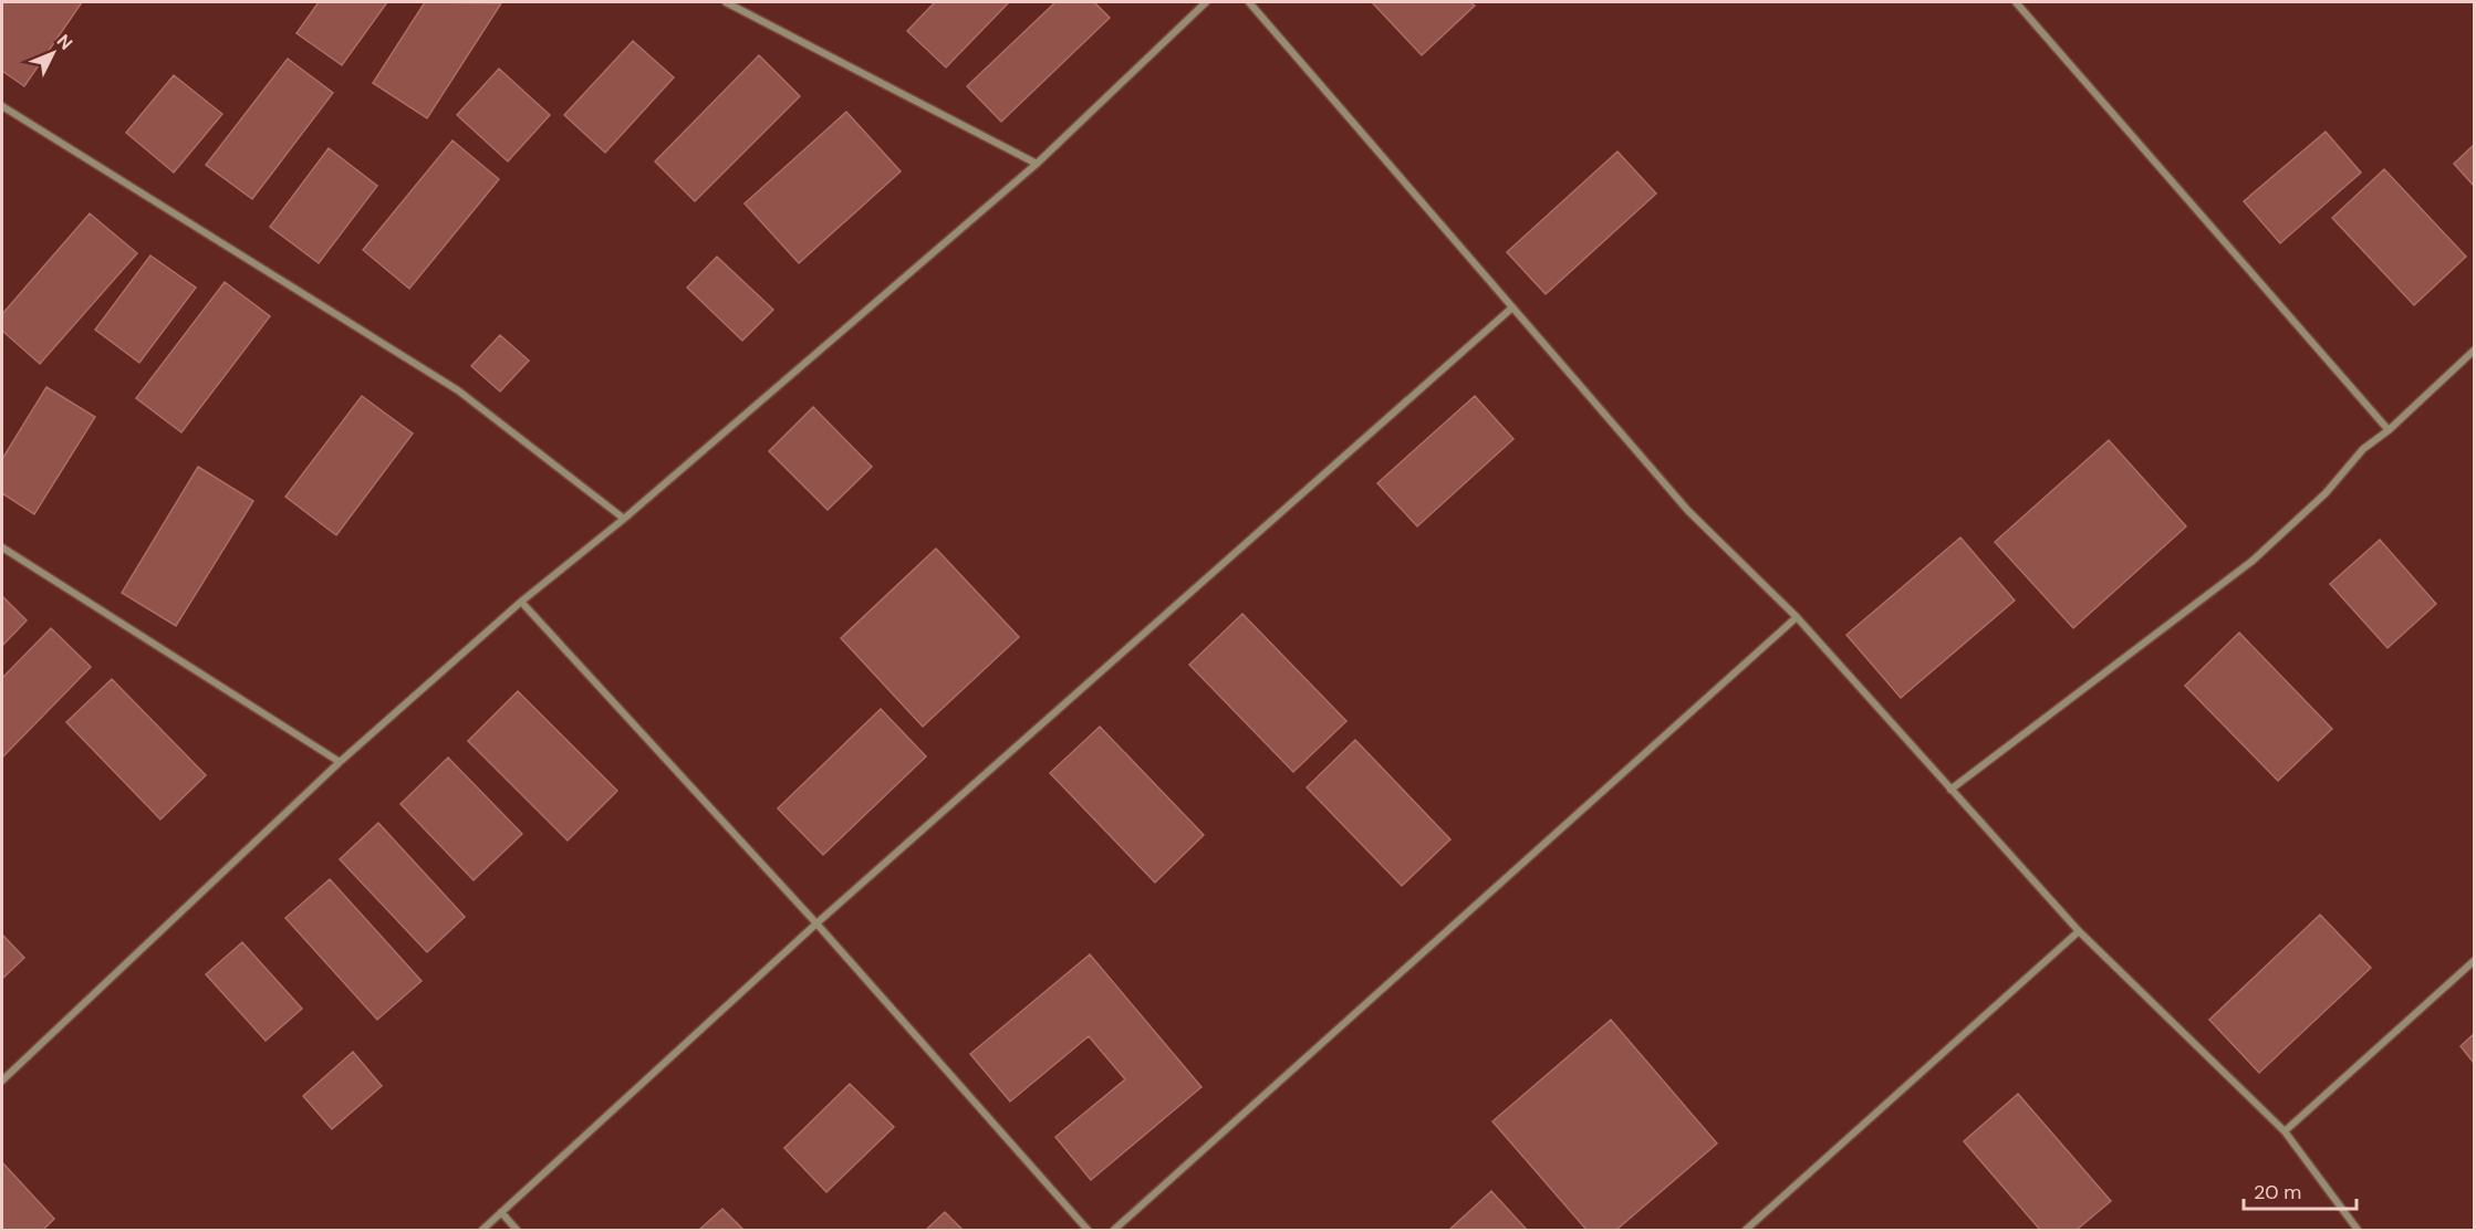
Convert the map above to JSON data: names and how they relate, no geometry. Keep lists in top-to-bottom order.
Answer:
{
  "scale_bar": "20 m",
  "north": "top right"
}
